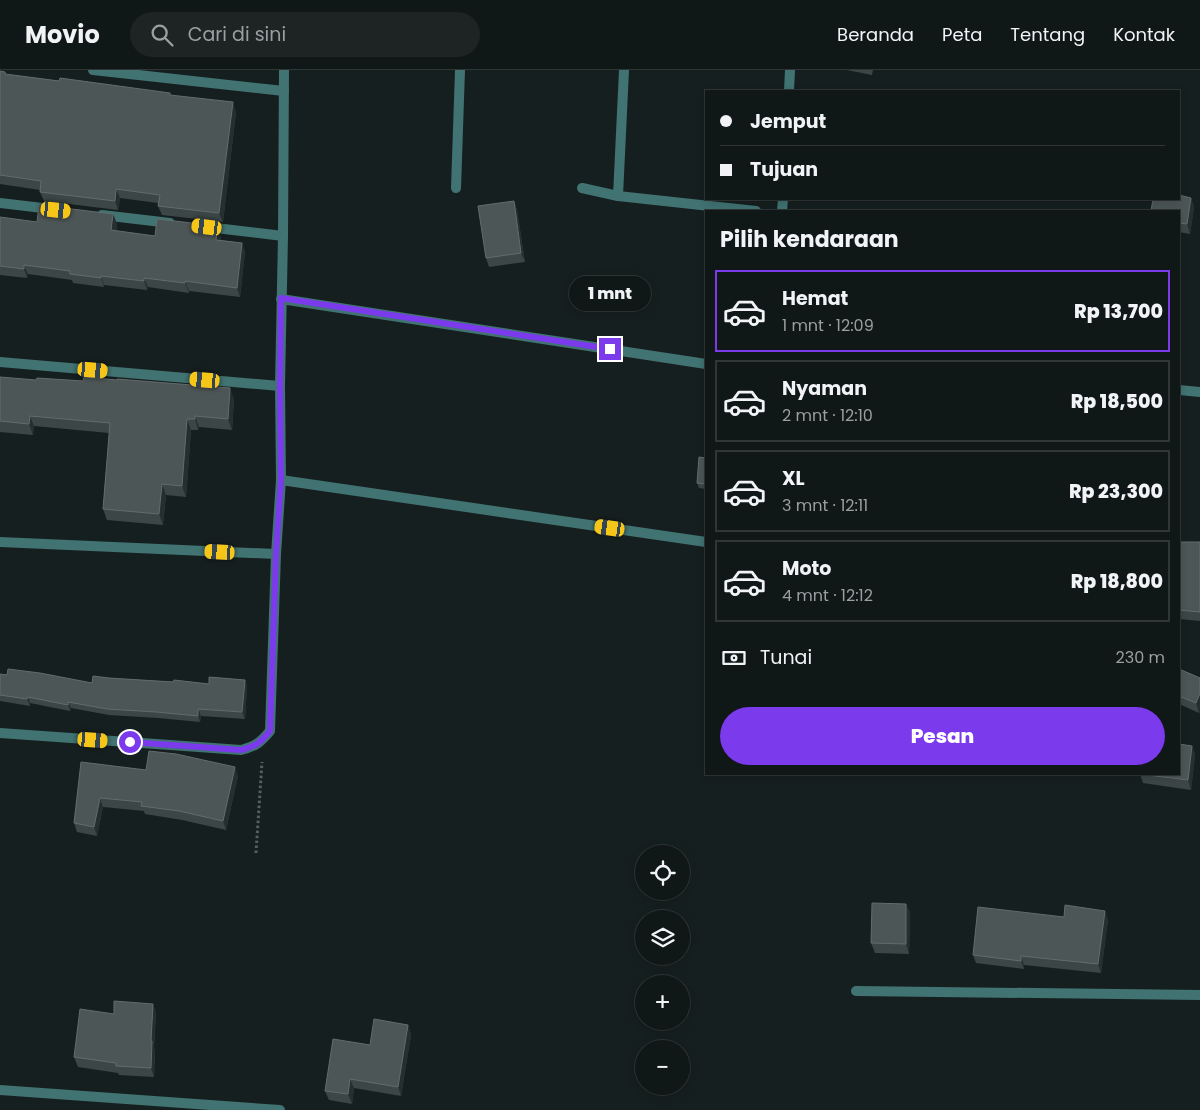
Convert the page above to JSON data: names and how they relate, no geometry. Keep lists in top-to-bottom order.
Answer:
{
  "page": {
    "header": "Movio",
    "search": "Cari di sini",
    "nav": [
      "Beranda",
      "Peta",
      "Tentang",
      "Kontak"
    ],
    "banner": ["Jemput", "Tujuan"],
    "heading": "Pilih kendaraan",
    "list": [
      {
        "name": "Hemat",
        "note": "1 mnt · 12:09",
        "value": "Rp 13,700"
      },
      {
        "name": "Nyaman",
        "note": "2 mnt · 12:10",
        "value": "Rp 18,500"
      },
      {
        "name": "XL",
        "note": "3 mnt · 12:11",
        "value": "Rp 23,300"
      },
      {
        "name": "Moto",
        "note": "4 mnt · 12:12",
        "value": "Rp 18,800"
      }
    ],
    "bubble": "1 mnt",
    "pay": ["Tunai", "230 m"],
    "buttons": "Pesan",
    "map_buttons": ["+", "−"]
  }
}
